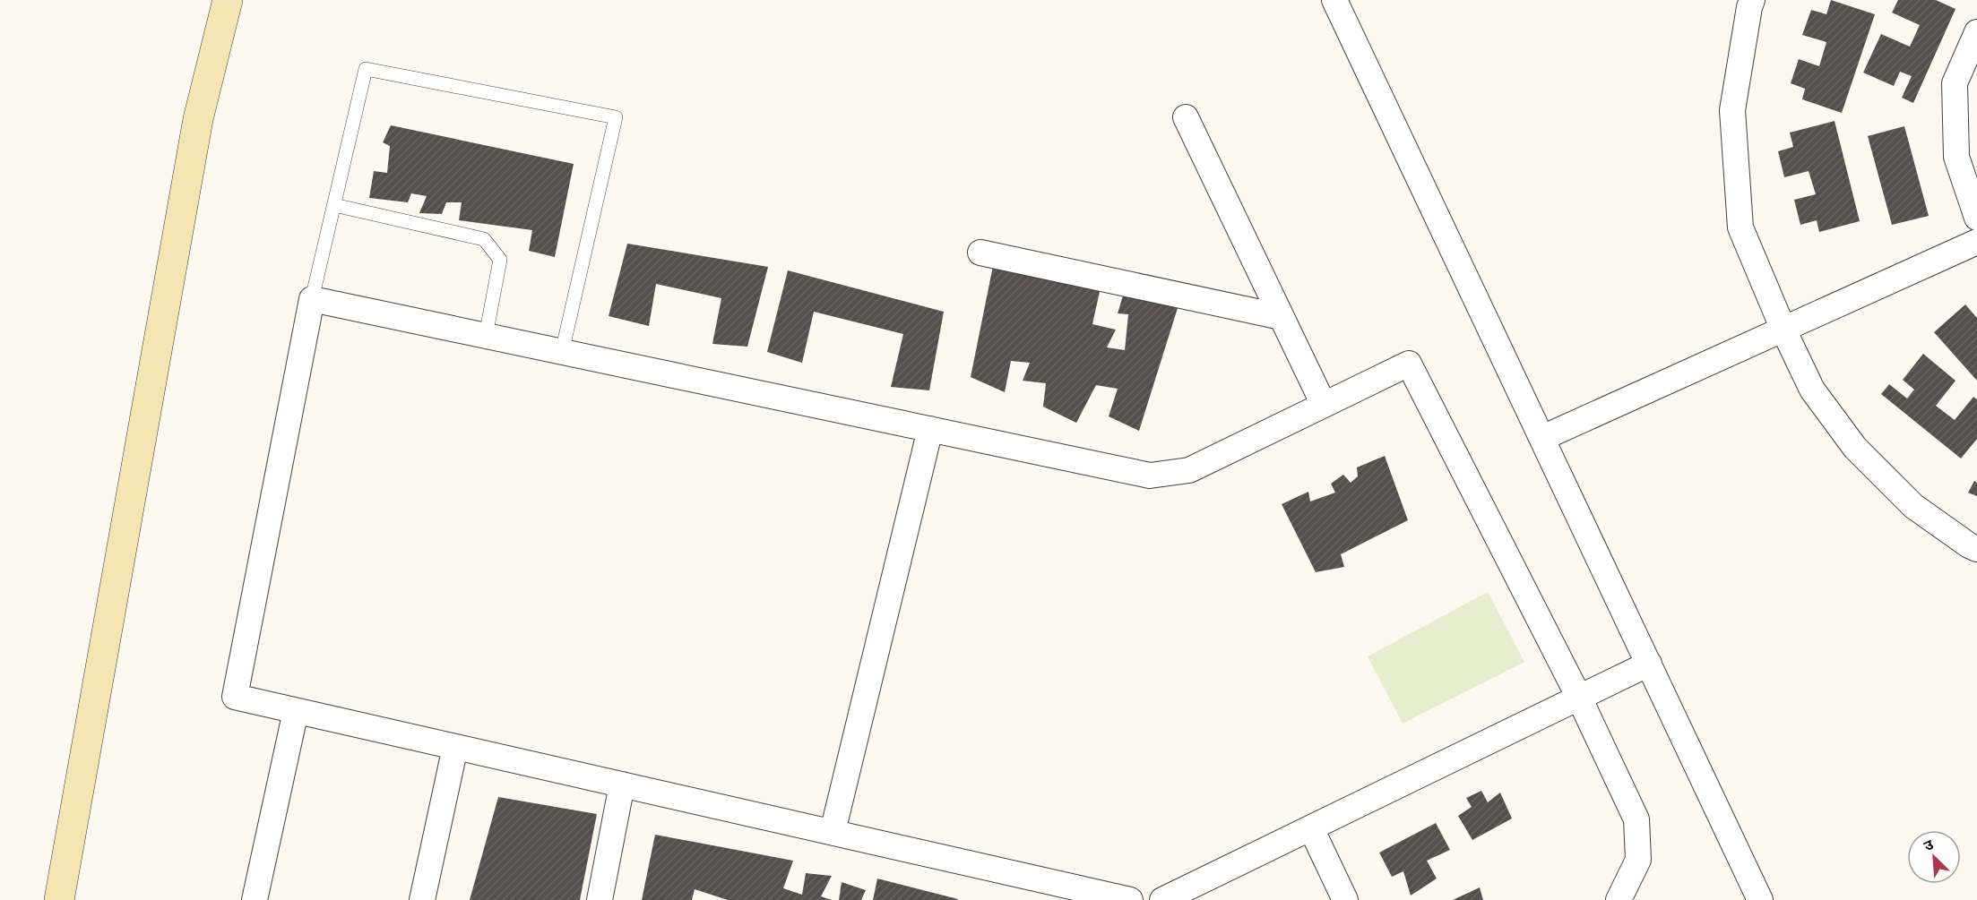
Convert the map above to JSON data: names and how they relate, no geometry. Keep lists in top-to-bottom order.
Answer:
{
  "north": "top left"
}
